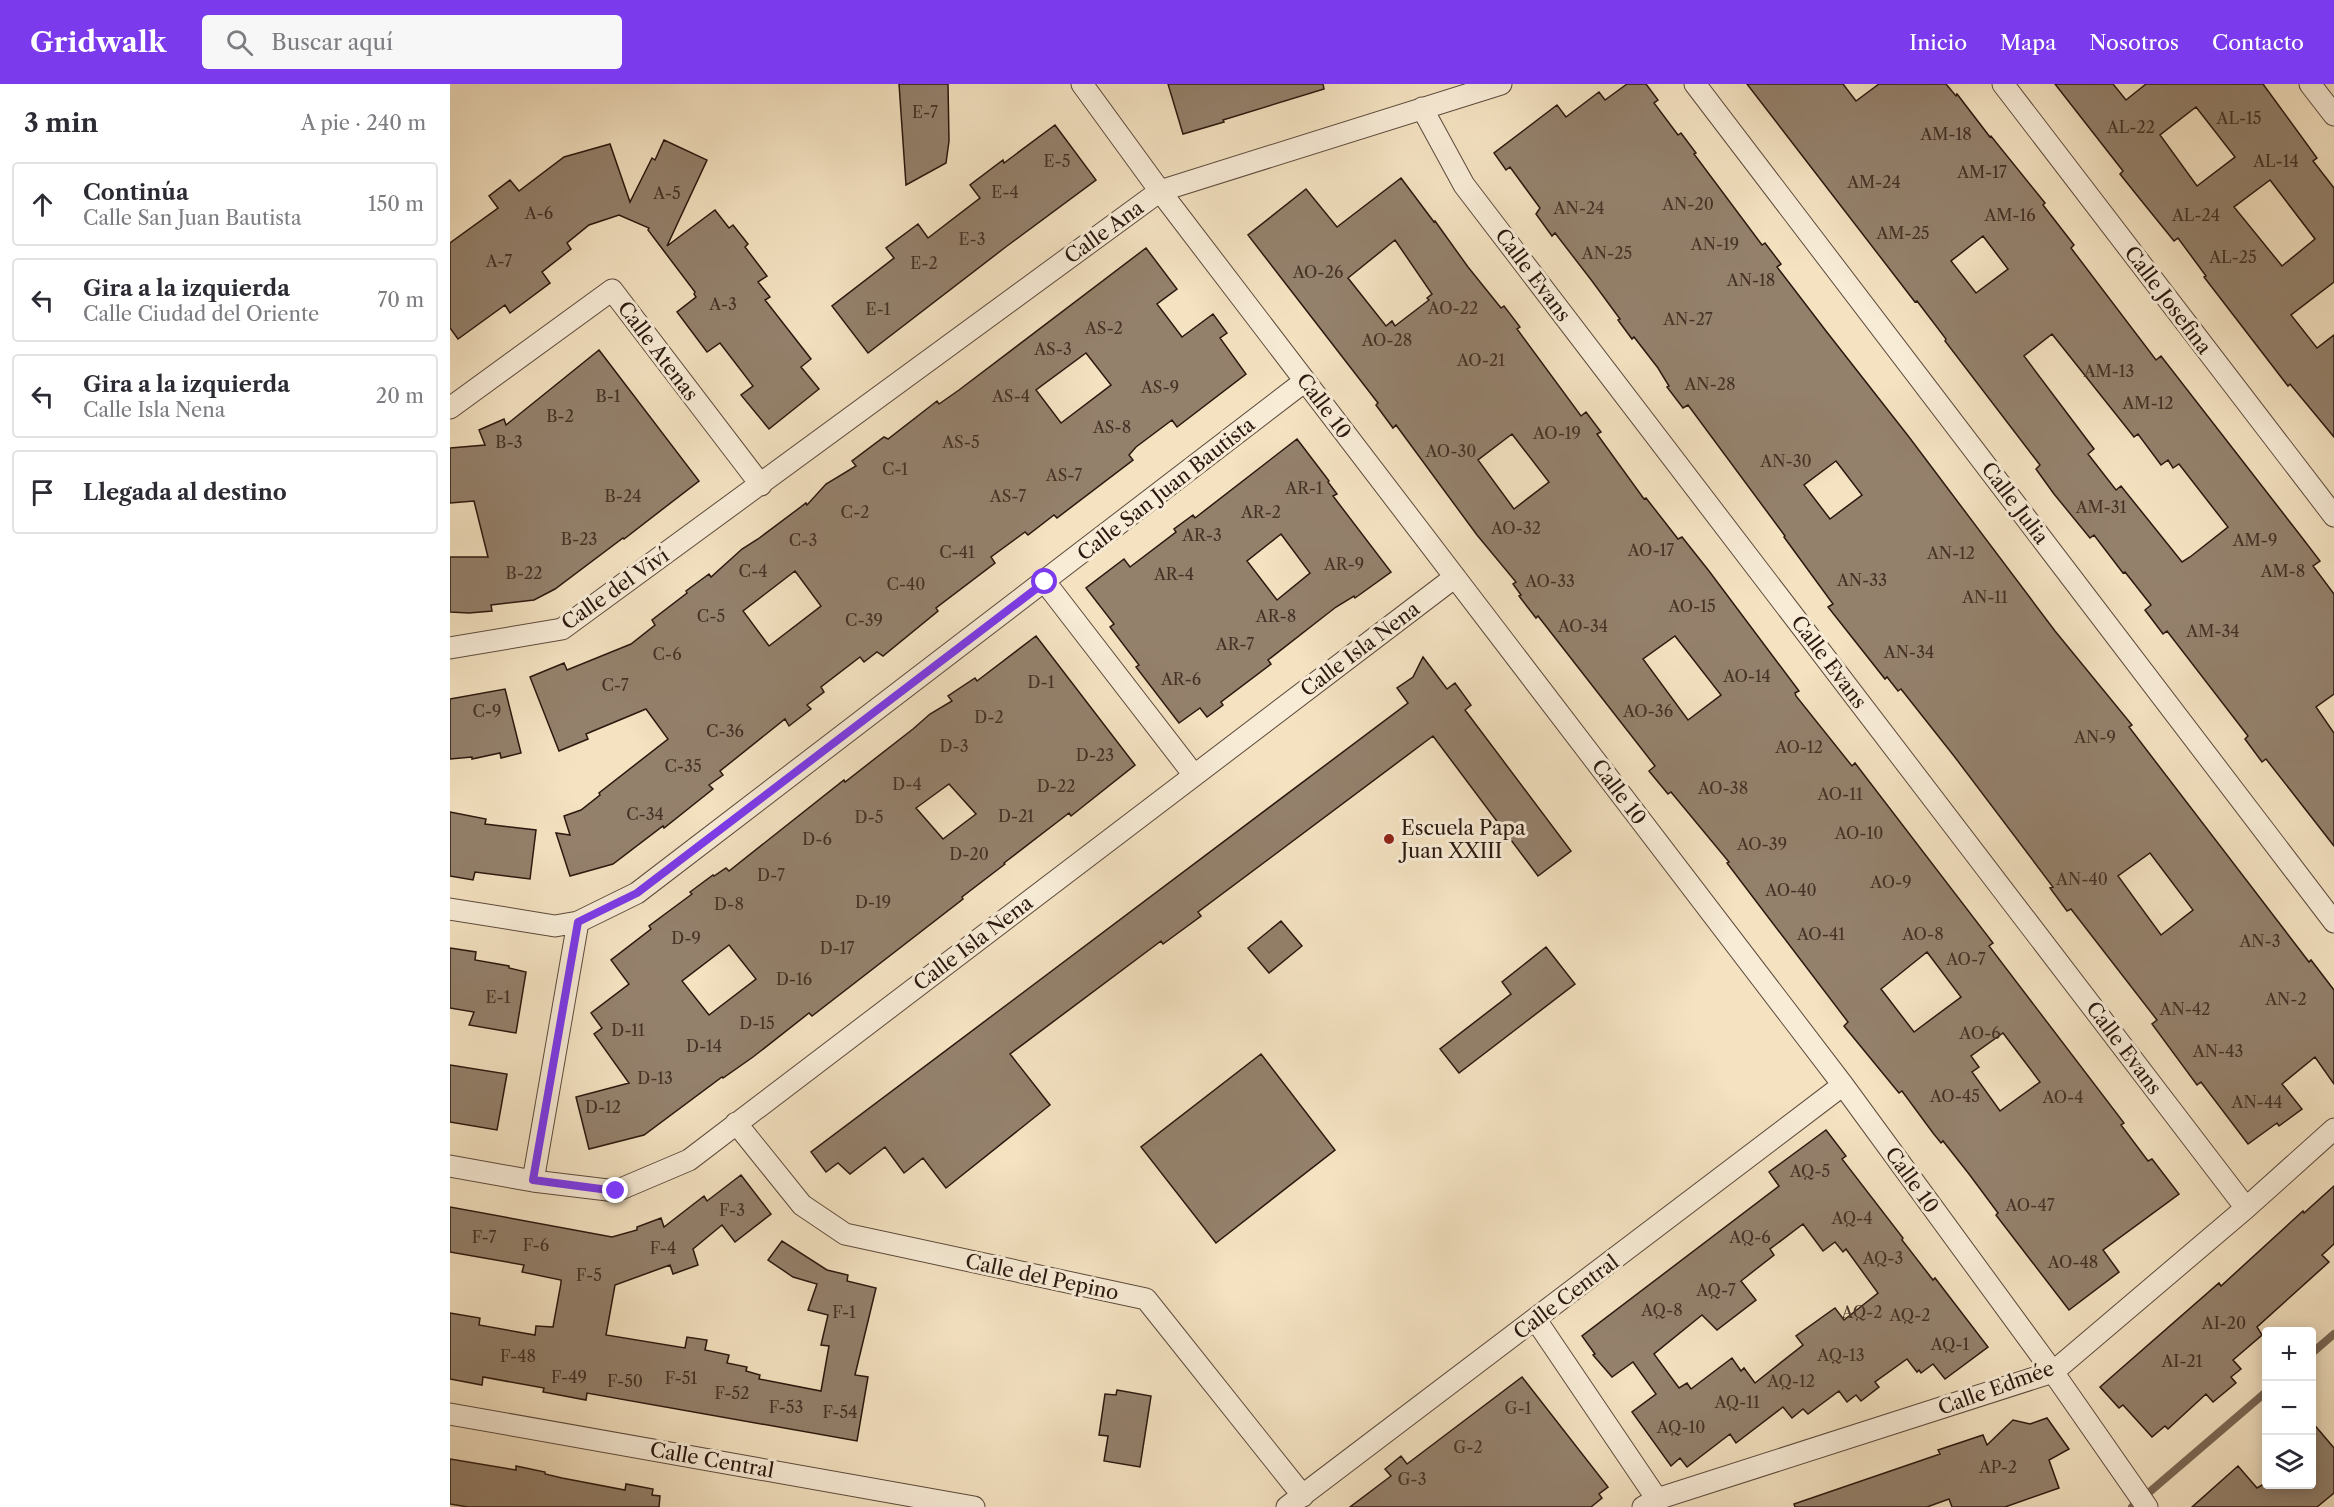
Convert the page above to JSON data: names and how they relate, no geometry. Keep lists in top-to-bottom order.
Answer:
{
  "streets": {
    "street": [
      "Calle Ana",
      "Calle Evans",
      "Calle Josefina",
      "Calle Atenas",
      "Calle 10",
      "Calle San Juan Bautista",
      "Calle Julia",
      "Calle del Viví",
      "Calle Isla Nena",
      "Calle del Pepino",
      "Calle Central",
      "Calle Edmée"
    ]
  },
  "crossings": [
    ["Calle Ana", "Calle Evans"],
    ["Calle Ana", "Calle Atenas"],
    ["Calle Ana", "Calle 10"],
    ["Calle Ana", "Calle del Viví"],
    ["Calle Evans", "Calle Edmée"],
    ["Calle Atenas", "Calle del Viví"],
    ["Calle 10", "Calle San Juan Bautista"],
    ["Calle 10", "Calle Isla Nena"],
    ["Calle 10", "Calle Central"],
    ["Calle 10", "Calle Edmée"],
    ["Calle Isla Nena", "Calle del Pepino"],
    ["Calle del Pepino", "Calle Central"]
  ],
  "places": ["Escuela Papa Juan XXIII"],
  "house_numbers": [
    "E-7",
    "AL-15",
    "AL-22",
    "AM-18",
    "E-5",
    "AL-14",
    "AM-17",
    "AM-24",
    "E-4",
    "A-5",
    "AN-20",
    "AN-24",
    "A-6",
    "AM-16",
    "AL-24",
    "AM-25",
    "E-3",
    "AN-19",
    "AN-25",
    "AL-25",
    "A-7",
    "E-2",
    "AO-26",
    "AN-18",
    "A-3",
    "AO-22",
    "E-1",
    "AN-27",
    "AS-2",
    "AO-28",
    "AS-3",
    "AO-21",
    "AM-13",
    "AN-28",
    "AS-9",
    "B-1",
    "AS-4",
    "AM-12",
    "B-2",
    "AS-8",
    "AO-19",
    "B-3",
    "AS-5",
    "AO-30",
    "AN-30",
    "C-1",
    "AS-7",
    "AR-1",
    "B-24",
    "AS-7",
    "AM-31",
    "C-2",
    "AR-2",
    "AO-32",
    "AR-3",
    "B-23",
    "C-3",
    "AM-9",
    "AO-17",
    "C-41",
    "AN-12",
    "AR-9",
    "C-4",
    "AM-8",
    "B-22",
    "AR-4",
    "AN-33",
    "AO-33",
    "C-40",
    "AN-11",
    "AO-15",
    "C-5",
    "AR-8",
    "C-39",
    "AO-34",
    "AM-34",
    "AR-7",
    "AN-34",
    "C-6",
    "AO-14",
    "AR-6",
    "D-1",
    "C-7",
    "C-9",
    "AO-36",
    "D-2",
    "C-36",
    "AN-9",
    "D-3",
    "AO-12",
    "D-23",
    "C-35",
    "D-4",
    "D-22",
    "AO-38",
    "AO-11",
    "C-34",
    "D-21",
    "D-5",
    "AO-10",
    "D-6",
    "AO-39",
    "D-20",
    "D-7",
    "AN-40",
    "AO-9",
    "AO-40",
    "D-19",
    "D-8",
    "AO-41",
    "AO-8",
    "D-9",
    "AN-3",
    "D-17",
    "AO-7",
    "D-16",
    "E-1",
    "AN-2",
    "AN-42",
    "D-15",
    "D-11",
    "AO-6",
    "D-14",
    "AN-43",
    "D-13",
    "AO-45",
    "AO-4",
    "AN-44",
    "D-12",
    "AQ-5",
    "AO-47",
    "F-3",
    "AQ-4",
    "F-7",
    "AQ-6",
    "F-6",
    "F-4",
    "AQ-3",
    "AO-48",
    "F-5",
    "AQ-7",
    "AQ-8",
    "F-1",
    "AQ-2",
    "AQ-2",
    "AI-20",
    "AQ-1",
    "AQ-13",
    "F-48",
    "AI-21",
    "F-49",
    "F-51",
    "F-50",
    "AQ-12",
    "F-52",
    "AQ-11",
    "F-53",
    "G-1",
    "F-54",
    "AQ-10",
    "G-2",
    "AP-2",
    "G-3"
  ],
  "page": {
    "header": "Gridwalk",
    "search": "Buscar aquí",
    "nav": [
      "Inicio",
      "Mapa",
      "Nosotros",
      "Contacto"
    ],
    "heading": ["3 min", "A pie · 240 m"],
    "list": [
      ["Continúa", "Calle San Juan Bautista", "150 m"],
      ["Gira a la izquierda", "Calle Ciudad del Oriente", "70 m"],
      ["Gira a la izquierda", "Calle Isla Nena", "20 m"],
      "Llegada al destino"
    ],
    "map_buttons": ["+", "−"]
  }
}
